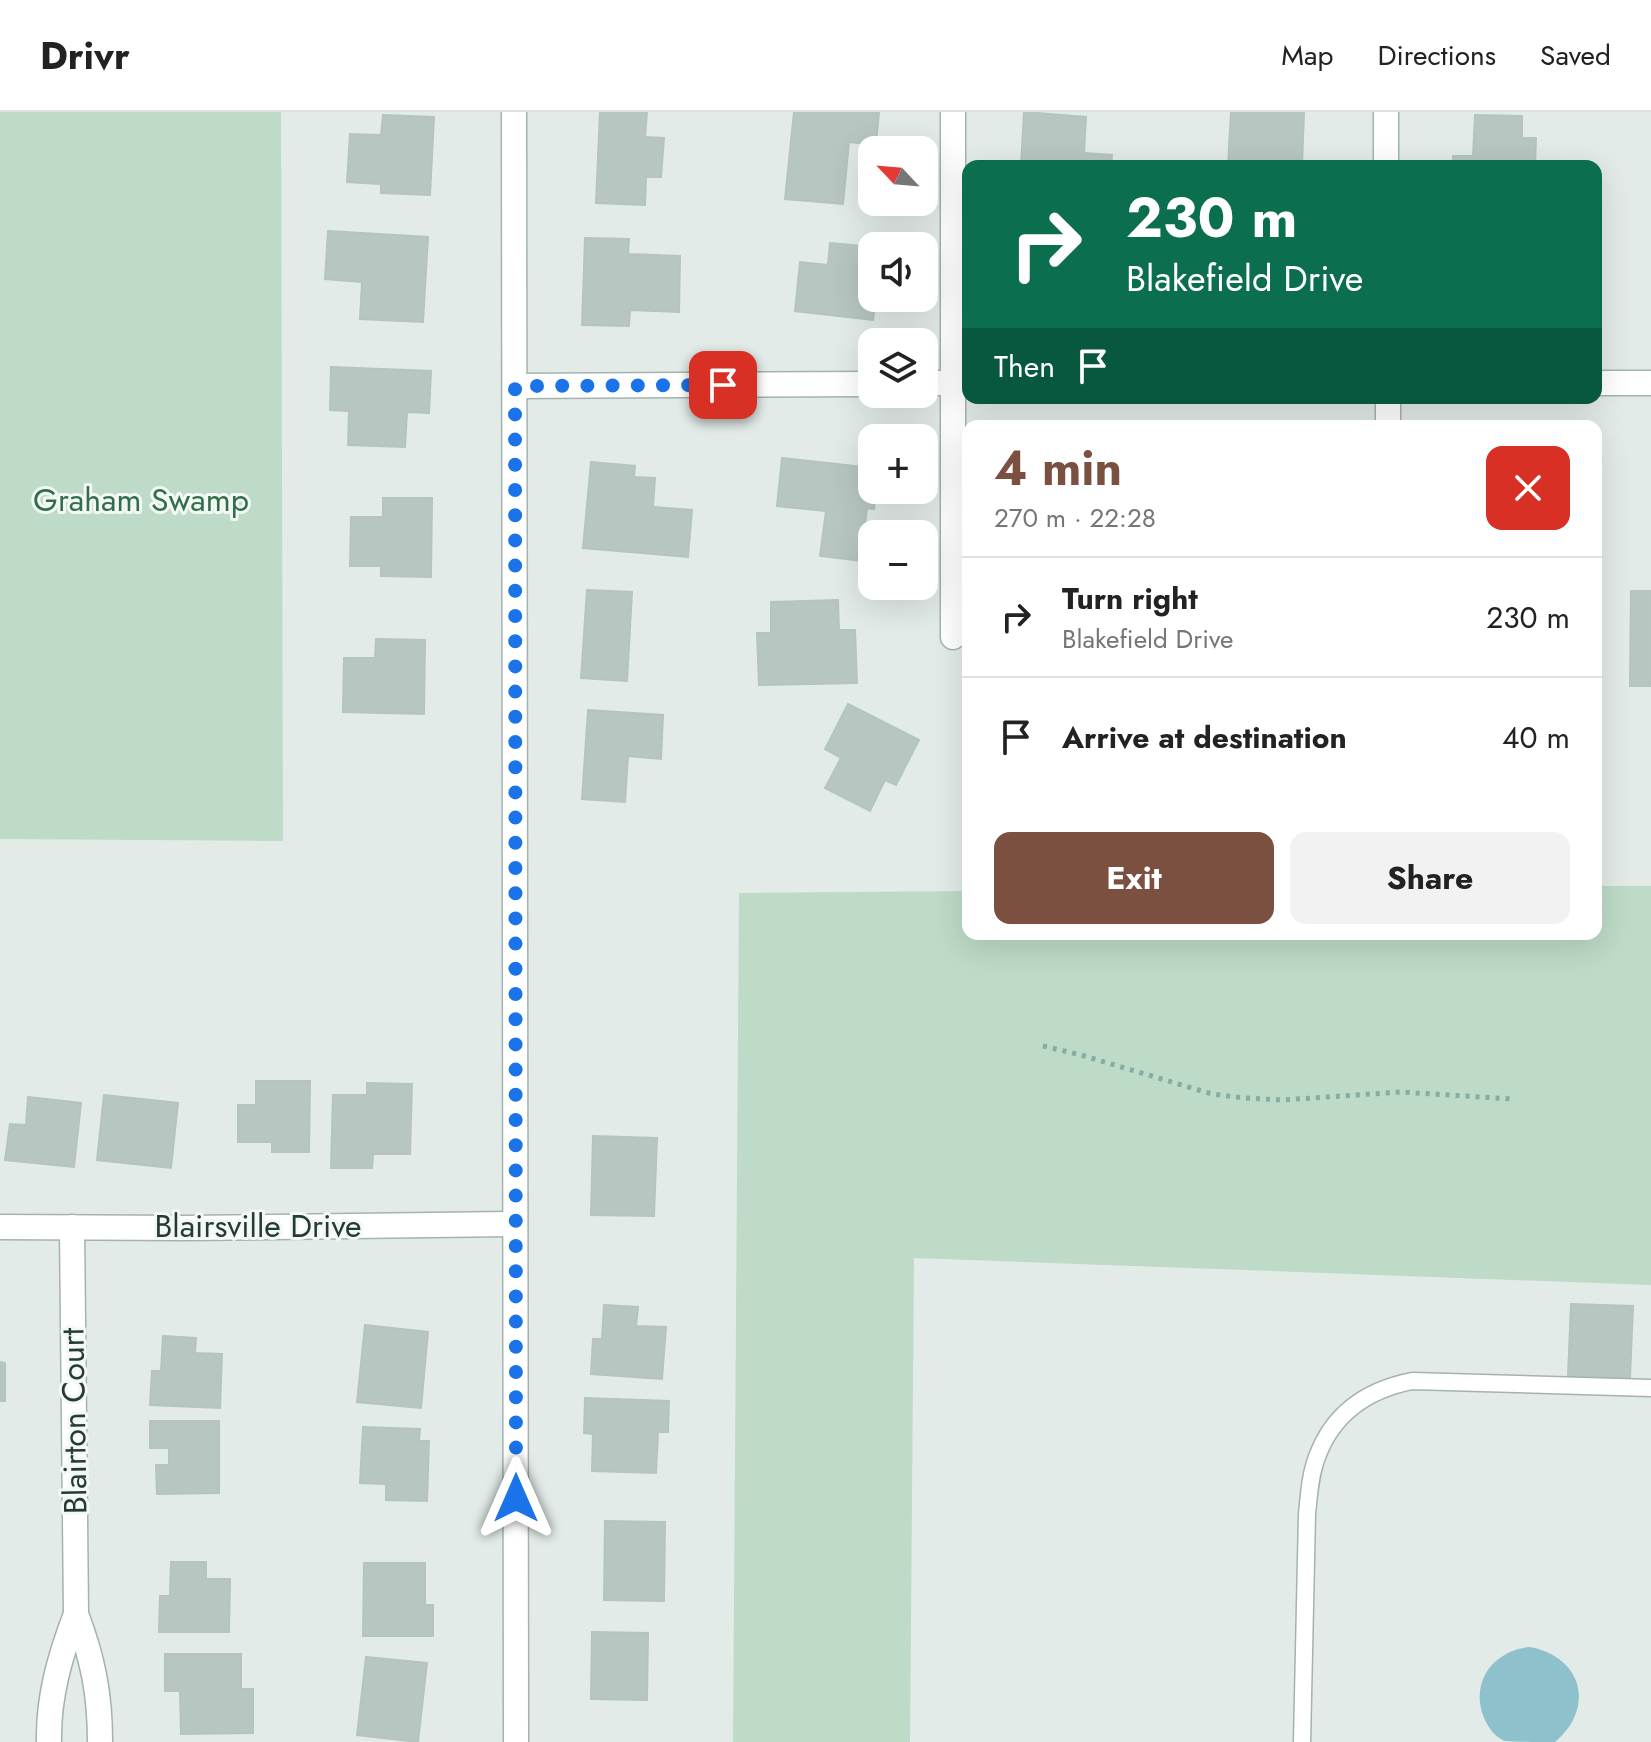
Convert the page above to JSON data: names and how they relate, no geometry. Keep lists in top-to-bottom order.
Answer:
{
  "streets": {
    "street": ["Blairsville Drive", "Blairton Court"]
  },
  "crossings": [
    ["Blairsville Drive", "Blairton Court"]
  ],
  "parks": ["Graham Swamp"],
  "north": "top left",
  "page": {
    "header": "Drivr",
    "nav": ["Map", "Directions", "Saved"],
    "map_buttons": ["+", "−"],
    "turn": ["230 m", "Blakefield Drive"],
    "then": "Then",
    "heading": ["4 min", "270 m · 22:28"],
    "list": [
      {
        "name": "Turn right",
        "note": "Blakefield Drive",
        "value": "230 m"
      },
      {
        "name": "Arrive at destination",
        "value": "40 m"
      }
    ],
    "buttons": ["Exit", "Share"]
  }
}
